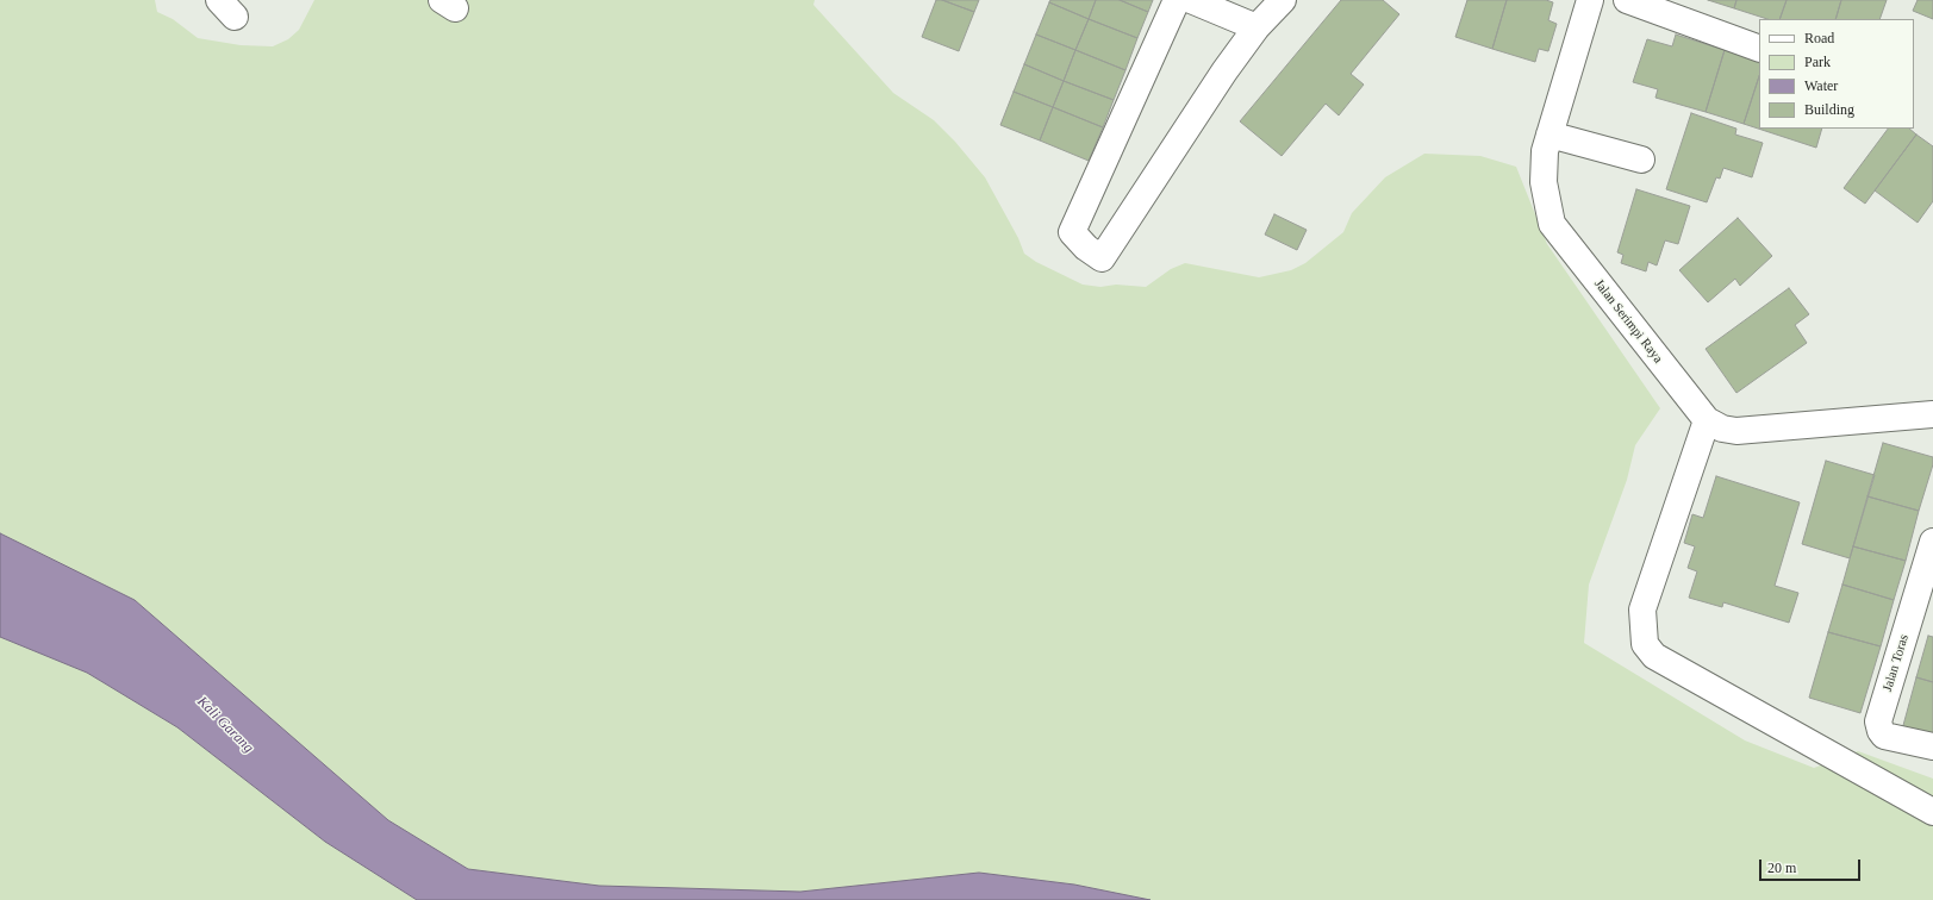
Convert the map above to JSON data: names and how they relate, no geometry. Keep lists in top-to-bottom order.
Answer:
{
  "streets": {
    "street": ["Jalan Serimpi Raya", "Jalan Toras"]
  },
  "water": ["Kali Garang"],
  "legend": [
    "Road",
    "Park",
    "Water",
    "Building"
  ],
  "scale_bar": "20 m"
}
